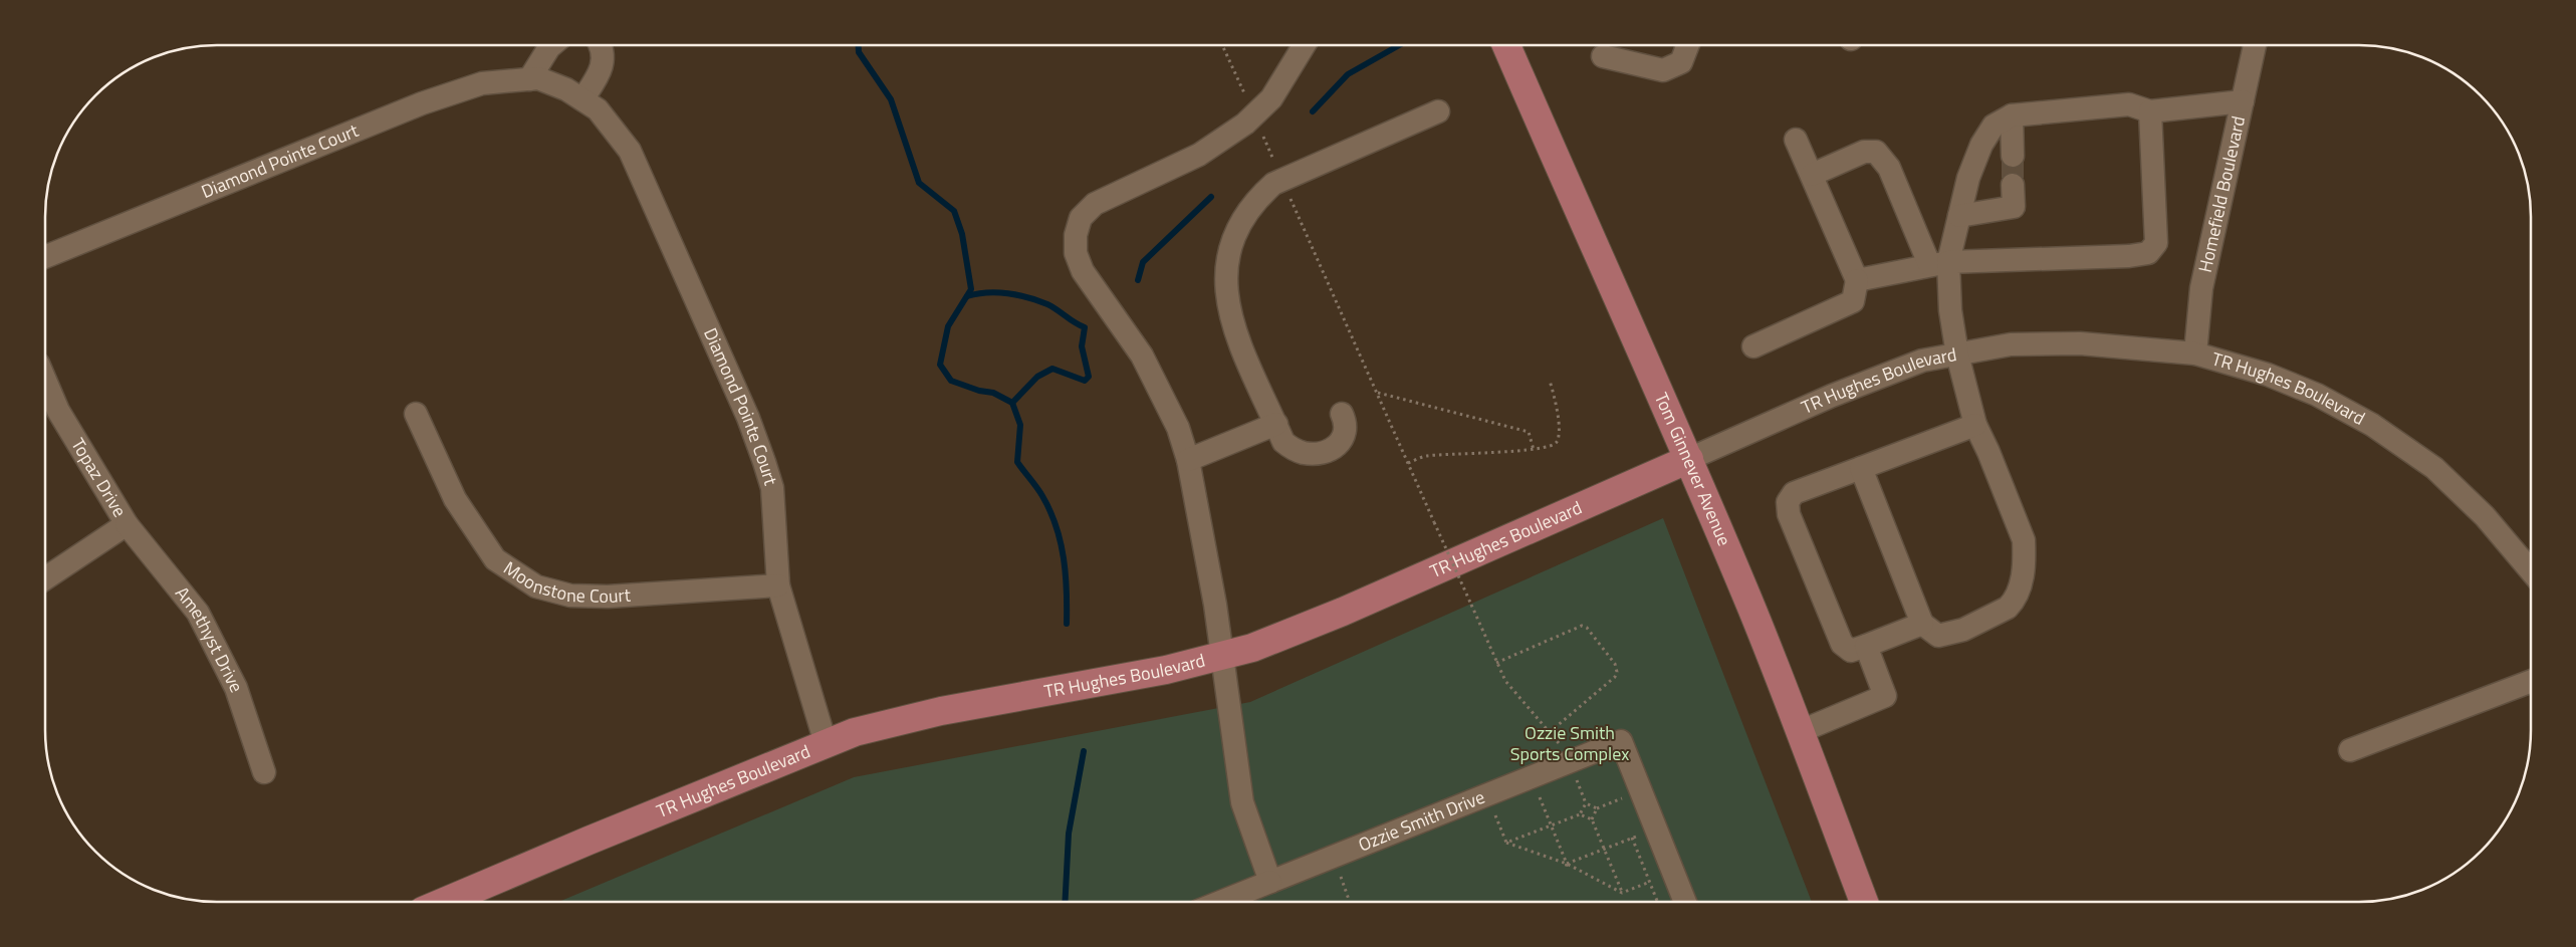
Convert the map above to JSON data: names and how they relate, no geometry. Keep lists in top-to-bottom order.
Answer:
{
  "streets": {
    "main road": ["TR Hughes Boulevard", "Tom Ginnever Avenue"],
    "street": [
      "Diamond Pointe Court",
      "Homefield Boulevard",
      "Topaz Drive",
      "Moonstone Court",
      "Amethyst Drive",
      "Ozzie Smith Drive"
    ]
  },
  "crossings": [
    ["Diamond Pointe Court", "TR Hughes Boulevard"],
    ["Diamond Pointe Court", "Moonstone Court"],
    ["Homefield Boulevard", "TR Hughes Boulevard"],
    ["TR Hughes Boulevard", "Tom Ginnever Avenue"],
    ["Topaz Drive", "Amethyst Drive"]
  ],
  "parks": ["Ozzie Smith Sports Complex"]
}
